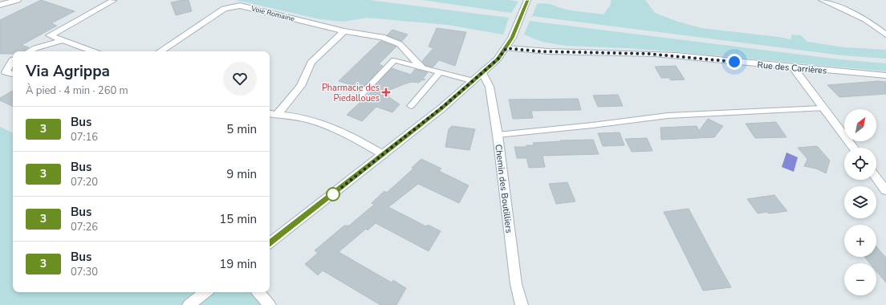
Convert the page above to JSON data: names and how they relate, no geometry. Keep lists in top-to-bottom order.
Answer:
{
  "streets": {
    "street": ["Voie Romaine", "Rue des Carrières", "Chemin des Boutilliers"]
  },
  "places": {
    "health": ["Pharmacie des Piedalloues"]
  },
  "lines": ["bus line 3"],
  "north": "top right",
  "page": {
    "heading": ["Via Agrippa", "À pied · 4 min · 260 m"],
    "list": [
      {
        "mark": "3",
        "name": "Bus",
        "note": "07:16",
        "value": "5 min"
      },
      {
        "mark": "3",
        "name": "Bus",
        "note": "07:20",
        "value": "9 min"
      },
      {
        "mark": "3",
        "name": "Bus",
        "note": "07:26",
        "value": "15 min"
      },
      {
        "mark": "3",
        "name": "Bus",
        "note": "07:30",
        "value": "19 min"
      }
    ],
    "map_buttons": ["+", "−"]
  }
}
